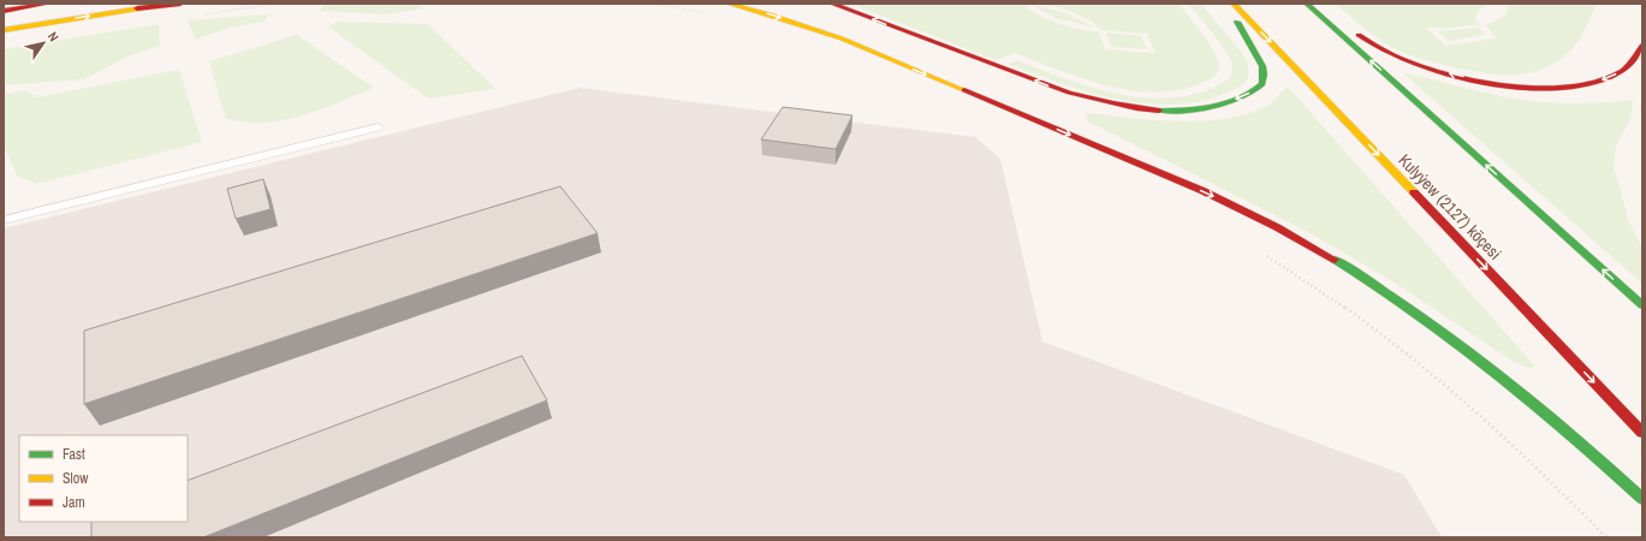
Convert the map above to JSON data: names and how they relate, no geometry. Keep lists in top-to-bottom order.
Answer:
{
  "streets": {
    "main road": ["Kulyýew (2127) köçesi"]
  },
  "legend": ["Fast", "Slow", "Jam"],
  "north": "top right"
}
